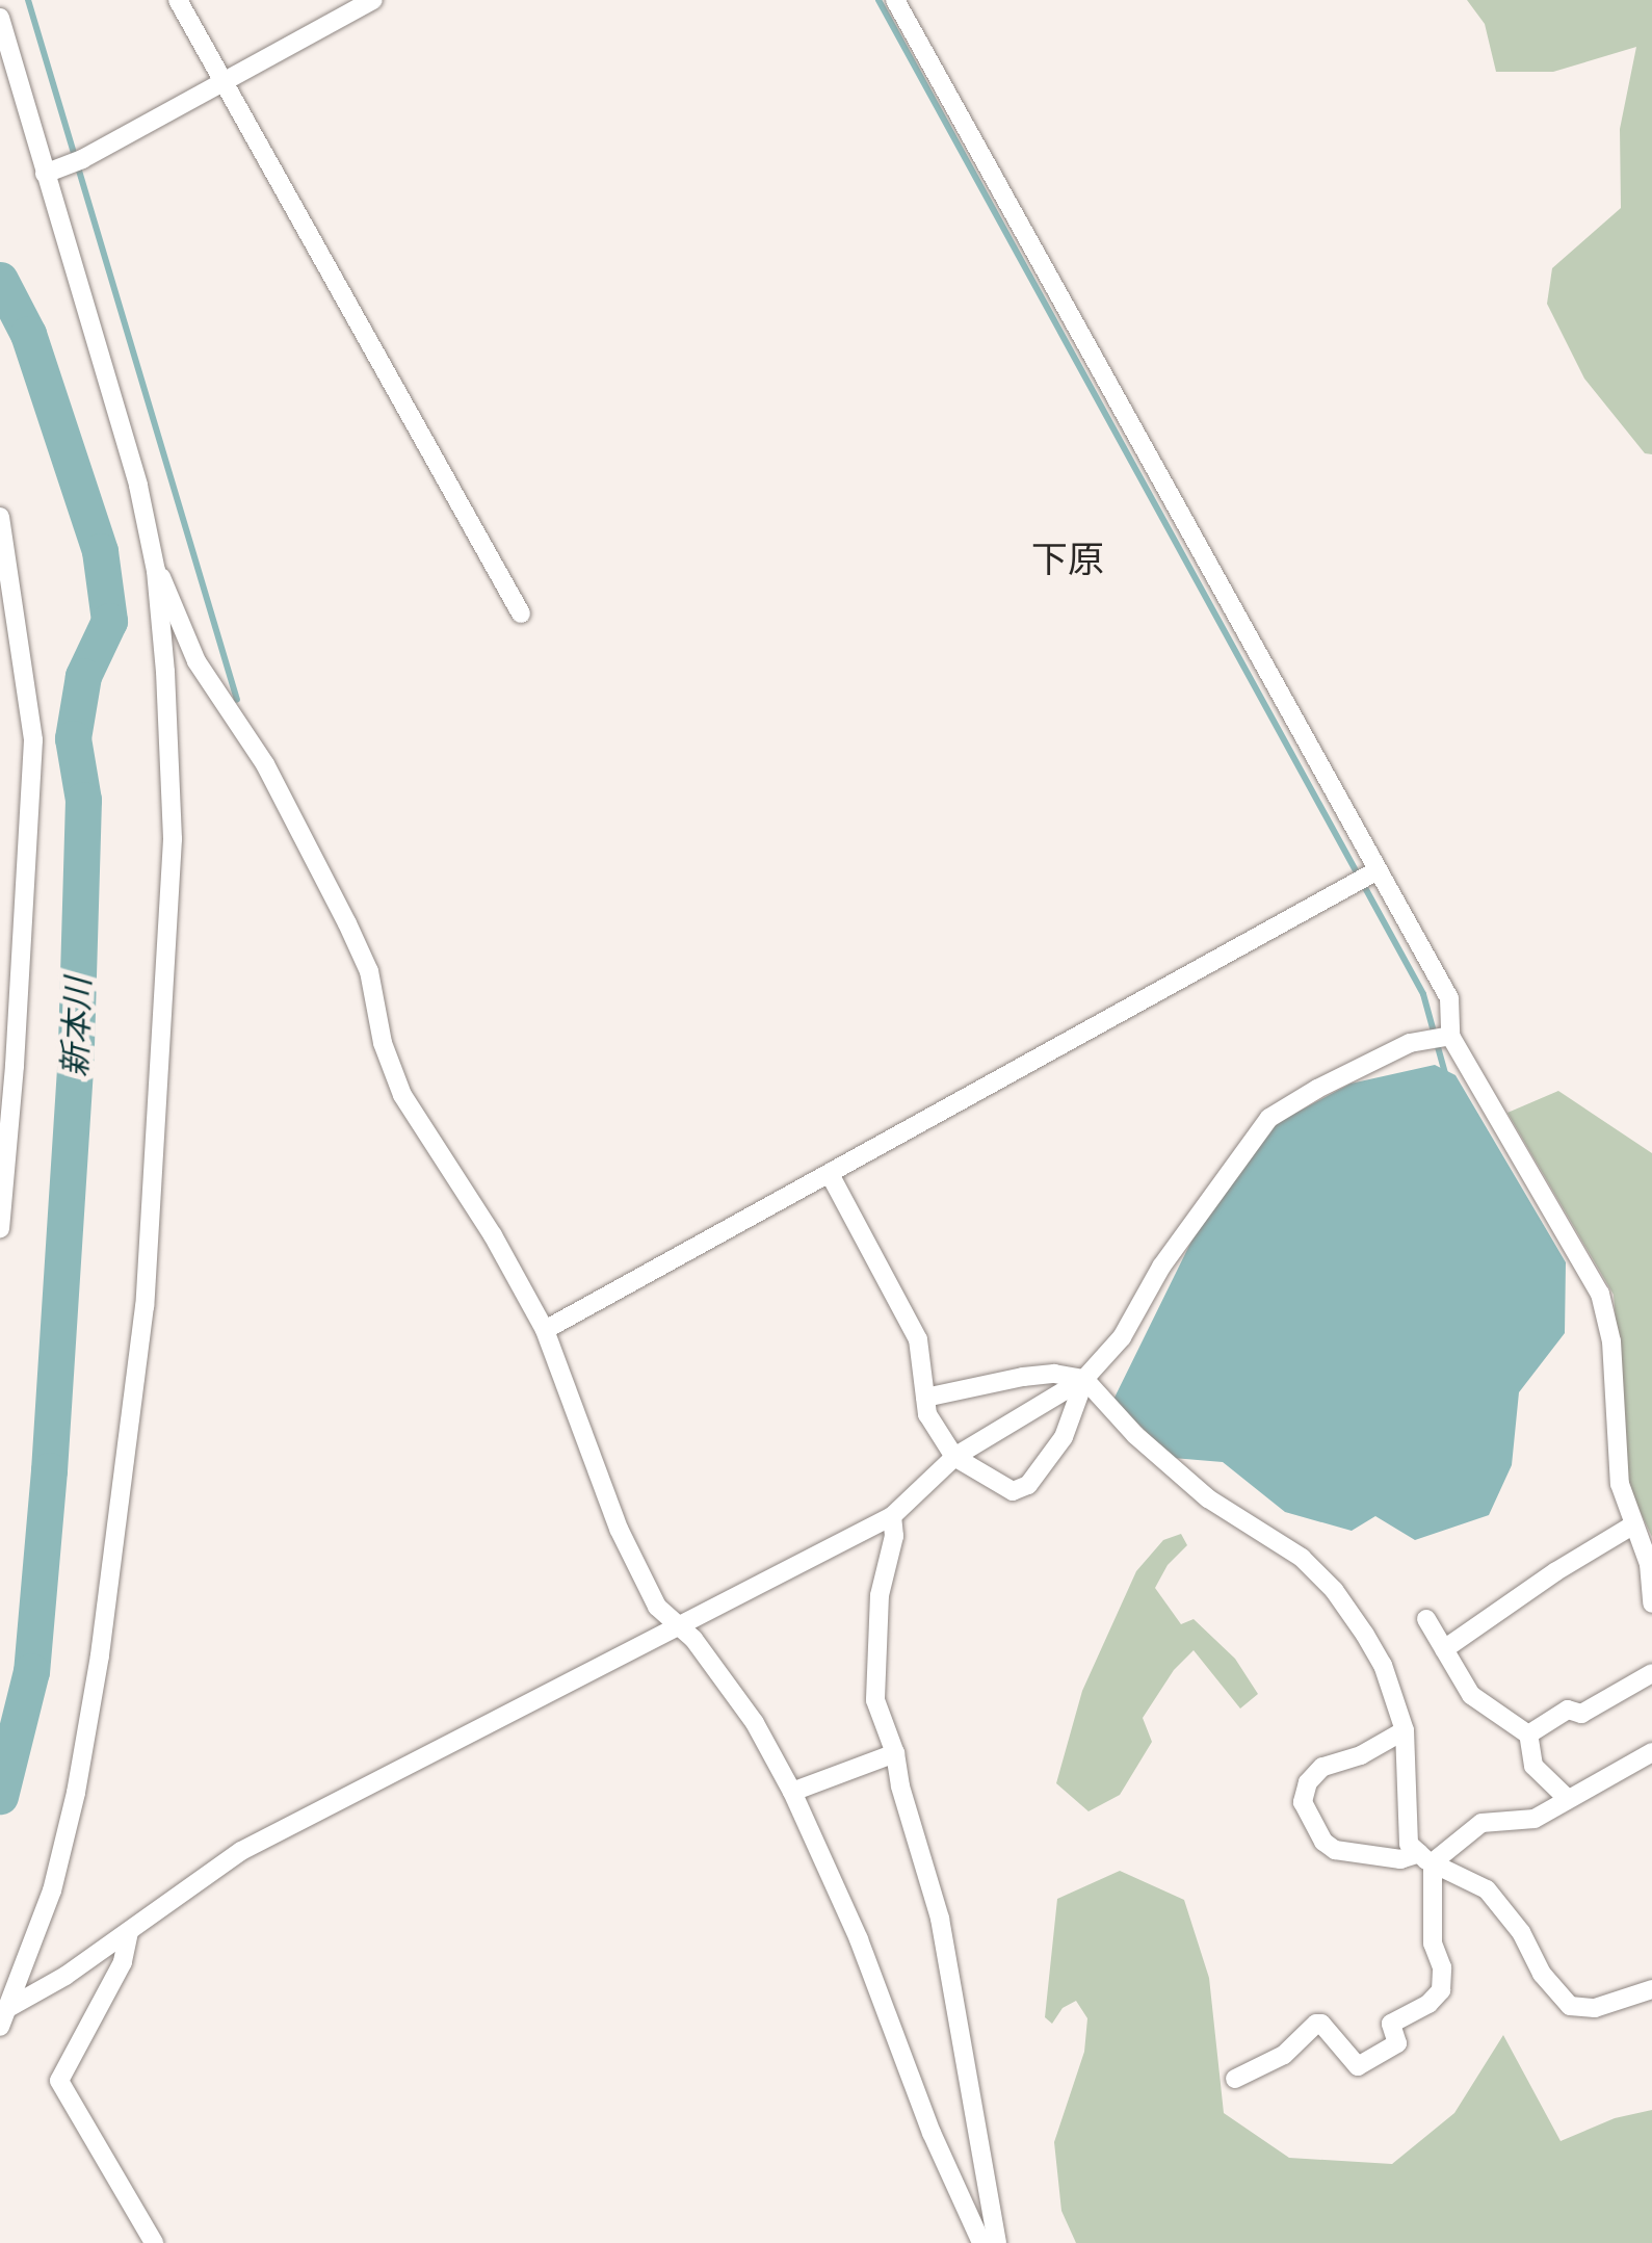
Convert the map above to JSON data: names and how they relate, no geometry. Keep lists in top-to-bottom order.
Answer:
{
  "districts": ["下原"],
  "water": ["新本川"]
}
